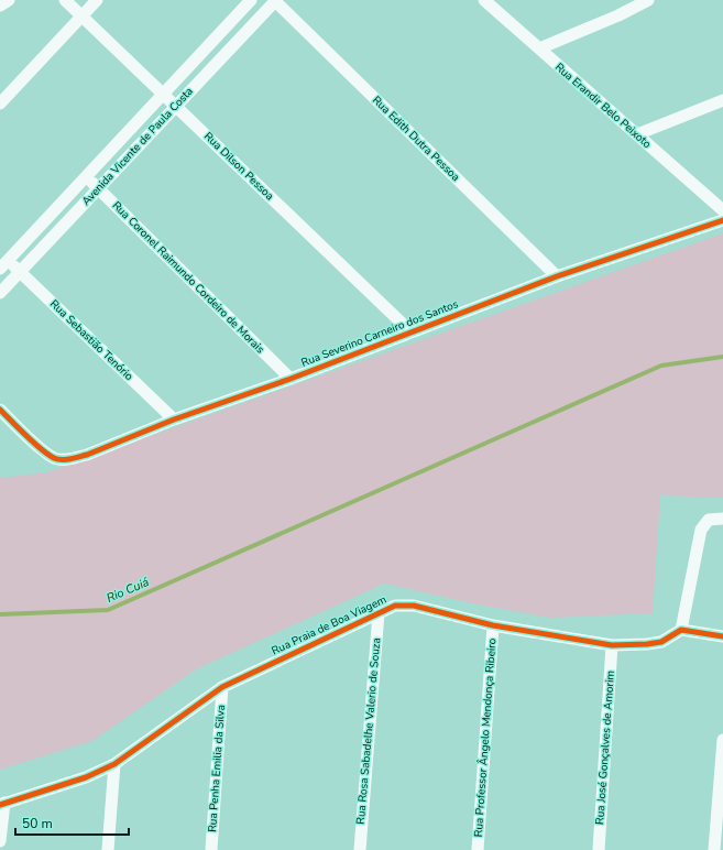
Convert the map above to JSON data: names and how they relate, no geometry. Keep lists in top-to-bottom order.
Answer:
{
  "streets": {
    "street": [
      "Rua Erandir Belo Peixoto",
      "Rua Edith Dutra Pessoa",
      "Avenida Vicente de Paula Costa",
      "Rua Dilson Pessoa",
      "Rua Coronel Raimundo Cordeiro de Morais",
      "Rua Severino Carneiro dos Santos",
      "Rua Sebastião Tenório",
      "Rua Praia de Boa Viagem",
      "Rua Rosa Sabadelhe Valerio de Souza",
      "Rua Professor Ângelo Mendonça Ribeiro",
      "Rua José Gonçalves de Amorim",
      "Rua Penha Emilia da Silva"
    ]
  },
  "crossings": [
    ["Rua Edith Dutra Pessoa", "Avenida Vicente de Paula Costa"],
    ["Rua Edith Dutra Pessoa", "Rua Severino Carneiro dos Santos"],
    ["Avenida Vicente de Paula Costa", "Rua Dilson Pessoa"],
    ["Avenida Vicente de Paula Costa", "Rua Coronel Raimundo Cordeiro de Morais"],
    ["Avenida Vicente de Paula Costa", "Rua Sebastião Tenório"],
    ["Rua Dilson Pessoa", "Rua Severino Carneiro dos Santos"],
    ["Rua Coronel Raimundo Cordeiro de Morais", "Rua Severino Carneiro dos Santos"],
    ["Rua Severino Carneiro dos Santos", "Rua Sebastião Tenório"],
    ["Rua Praia de Boa Viagem", "Rua Rosa Sabadelhe Valerio de Souza"],
    ["Rua Praia de Boa Viagem", "Rua Professor Ângelo Mendonça Ribeiro"],
    ["Rua Praia de Boa Viagem", "Rua José Gonçalves de Amorim"],
    ["Rua Praia de Boa Viagem", "Rua Penha Emilia da Silva"]
  ],
  "water": ["Rio Cuiá"],
  "scale_bar": "50 m"
}
